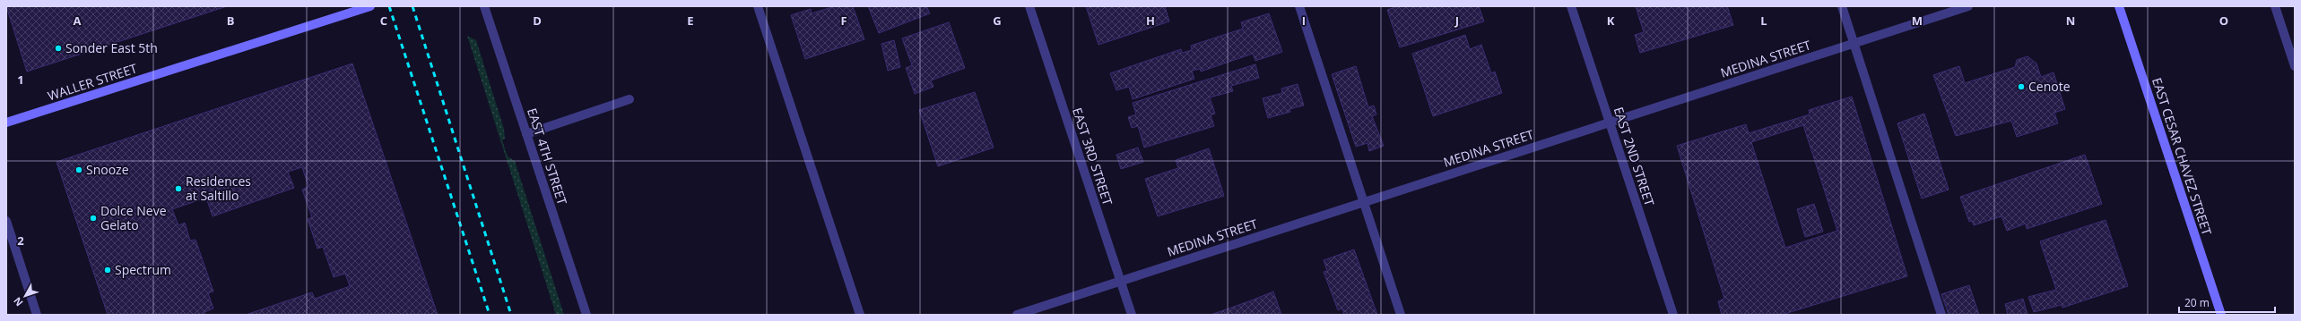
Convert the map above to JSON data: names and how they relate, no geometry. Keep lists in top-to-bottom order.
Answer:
{
  "streets": {
    "street": [
      "MEDINA STREET",
      "WALLER STREET",
      "EAST 4TH STREET",
      "EAST 3RD STREET",
      "EAST 2ND STREET",
      "EAST CESAR CHAVEZ STREET"
    ]
  },
  "crossings": [
    ["MEDINA STREET", "EAST 3RD STREET"],
    ["MEDINA STREET", "EAST 2ND STREET"]
  ],
  "places": [
    "Sonder East 5th",
    "Cenote",
    "Snooze",
    "Residences at Saltillo",
    "Dolce Neve Gelato",
    "Spectrum"
  ],
  "scale_bar": "20 m",
  "north": "bottom left",
  "grid": {
    "columns": [
      "A",
      "B",
      "C",
      "D",
      "E",
      "F",
      "G",
      "H",
      "I",
      "J",
      "K",
      "L",
      "M",
      "N",
      "O"
    ],
    "rows": ["1", "2"]
  }
}
